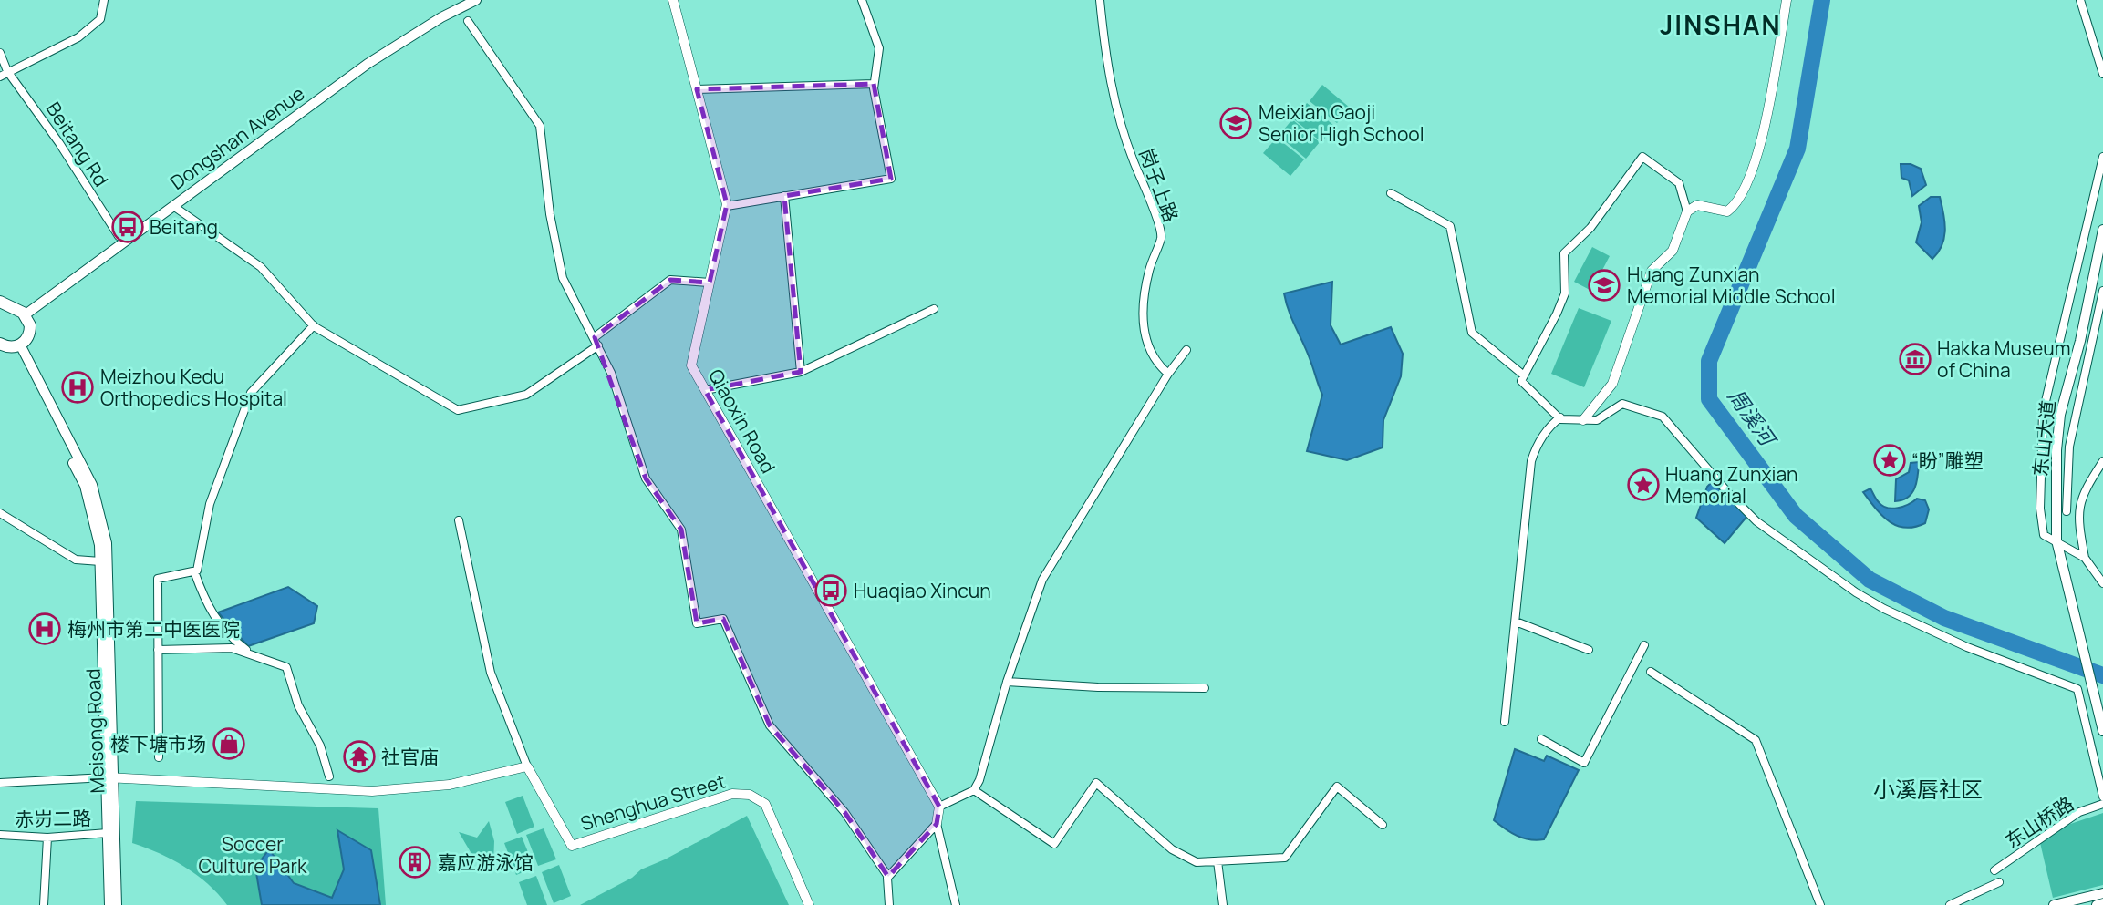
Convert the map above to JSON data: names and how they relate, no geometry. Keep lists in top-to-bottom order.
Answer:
{
  "streets": {
    "main road": ["Dongshan Avenue", "东山大道", "Meisong Road"],
    "street": [
      "Beitang Rd",
      "岗子上路",
      "Qiaoxin Road",
      "Shenghua Street",
      "赤岃二路",
      "东山桥路"
    ]
  },
  "crossings": [
    ["Meisong Road", "赤岃二路"]
  ],
  "districts": ["JINSHAN", "小溪唇社区"],
  "water": ["周溪河"],
  "parks": ["Soccer Culture Park"],
  "places": {
    "school or university": ["Meixian Gaoji Senior High School", "Huang Zunxian Memorial Middle School"],
    "bus stop": ["Beitang", "Huaqiao Xincun"],
    "museum": ["Hakka Museum of China"],
    "hospital": ["Meizhou Kedu Orthopedics Hospital", "梅州市第二中医医院"],
    "place": ["“盼”雕塑", "Huang Zunxian Memorial"],
    "shop": ["楼下塘市场"],
    "temple": ["社官庙"],
    "building": ["嘉应游泳馆"]
  }
}
